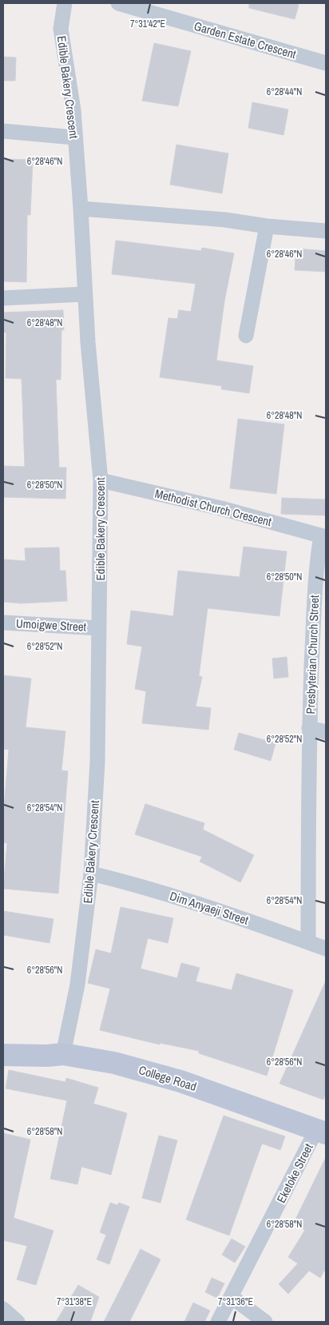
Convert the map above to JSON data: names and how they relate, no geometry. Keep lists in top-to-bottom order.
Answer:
{
  "streets": {
    "main road": ["College Road"],
    "street": [
      "Garden Estate Crescent",
      "Edible Bakery Crescent",
      "Methodist Church Crescent",
      "Umoigwe Street",
      "Presbyterian Church Street",
      "Dim Anyaeji Street",
      "Eketoke Street"
    ]
  },
  "crossings": [
    ["Edible Bakery Crescent", "Methodist Church Crescent"],
    ["Edible Bakery Crescent", "Umoigwe Street"],
    ["Edible Bakery Crescent", "Dim Anyaeji Street"],
    ["Edible Bakery Crescent", "College Road"],
    ["Methodist Church Crescent", "Presbyterian Church Street"],
    ["Presbyterian Church Street", "Dim Anyaeji Street"],
    ["College Road", "Eketoke Street"]
  ],
  "coordinates": [
    "7°31'42\"E",
    "6°28'44\"N",
    "6°28'46\"N",
    "6°28'48\"N",
    "6°28'50\"N",
    "6°28'52\"N",
    "6°28'54\"N",
    "6°28'56\"N",
    "6°28'58\"N",
    "7°31'38\"E",
    "7°31'36\"E"
  ]
}
